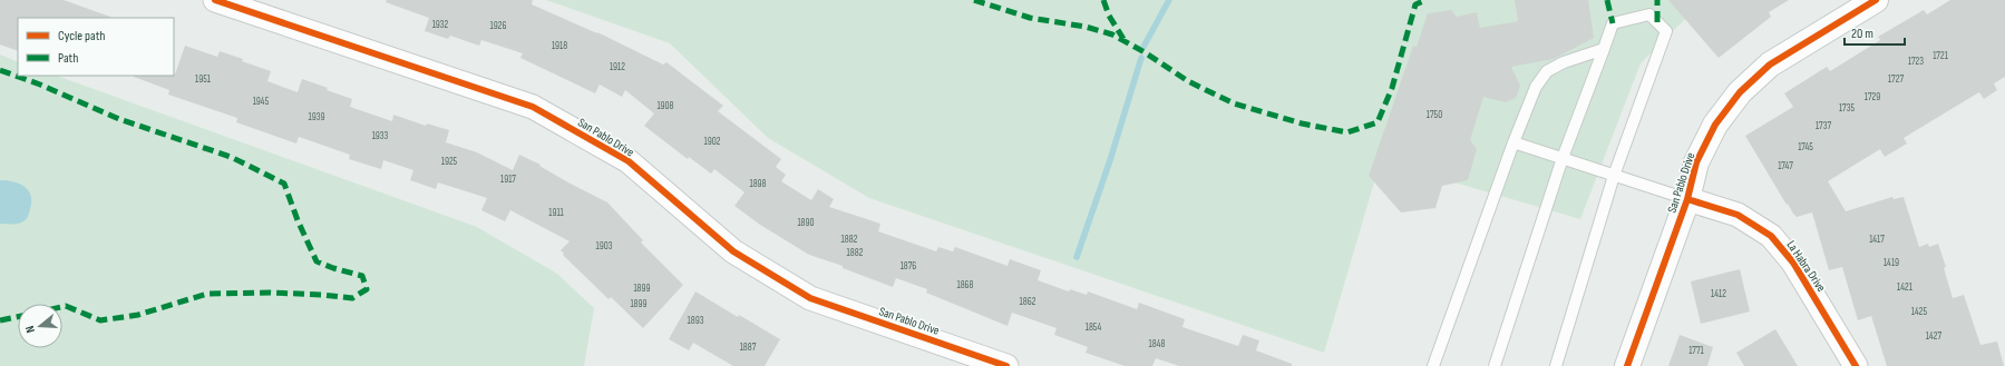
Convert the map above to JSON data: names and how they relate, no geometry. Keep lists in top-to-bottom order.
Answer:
{
  "streets": {
    "street": ["San Pablo Drive", "La Habra Drive"]
  },
  "crossings": [
    ["San Pablo Drive", "La Habra Drive"]
  ],
  "house_numbers": [
    "1932",
    "1926",
    "1918",
    "1721",
    "1723",
    "1912",
    "1951",
    "1727",
    "1729",
    "1945",
    "1908",
    "1735",
    "1750",
    "1939",
    "1737",
    "1933",
    "1902",
    "1745",
    "1925",
    "1747",
    "1917",
    "1898",
    "1911",
    "1890",
    "1882",
    "1417",
    "1903",
    "1882",
    "1419",
    "1876",
    "1868",
    "1421",
    "1899",
    "1412",
    "1862",
    "1899",
    "1425",
    "1893",
    "1854",
    "1427",
    "1848",
    "1887",
    "1771"
  ],
  "legend": ["Cycle path", "Path"],
  "scale_bar": "20 m",
  "north": "left"
}
